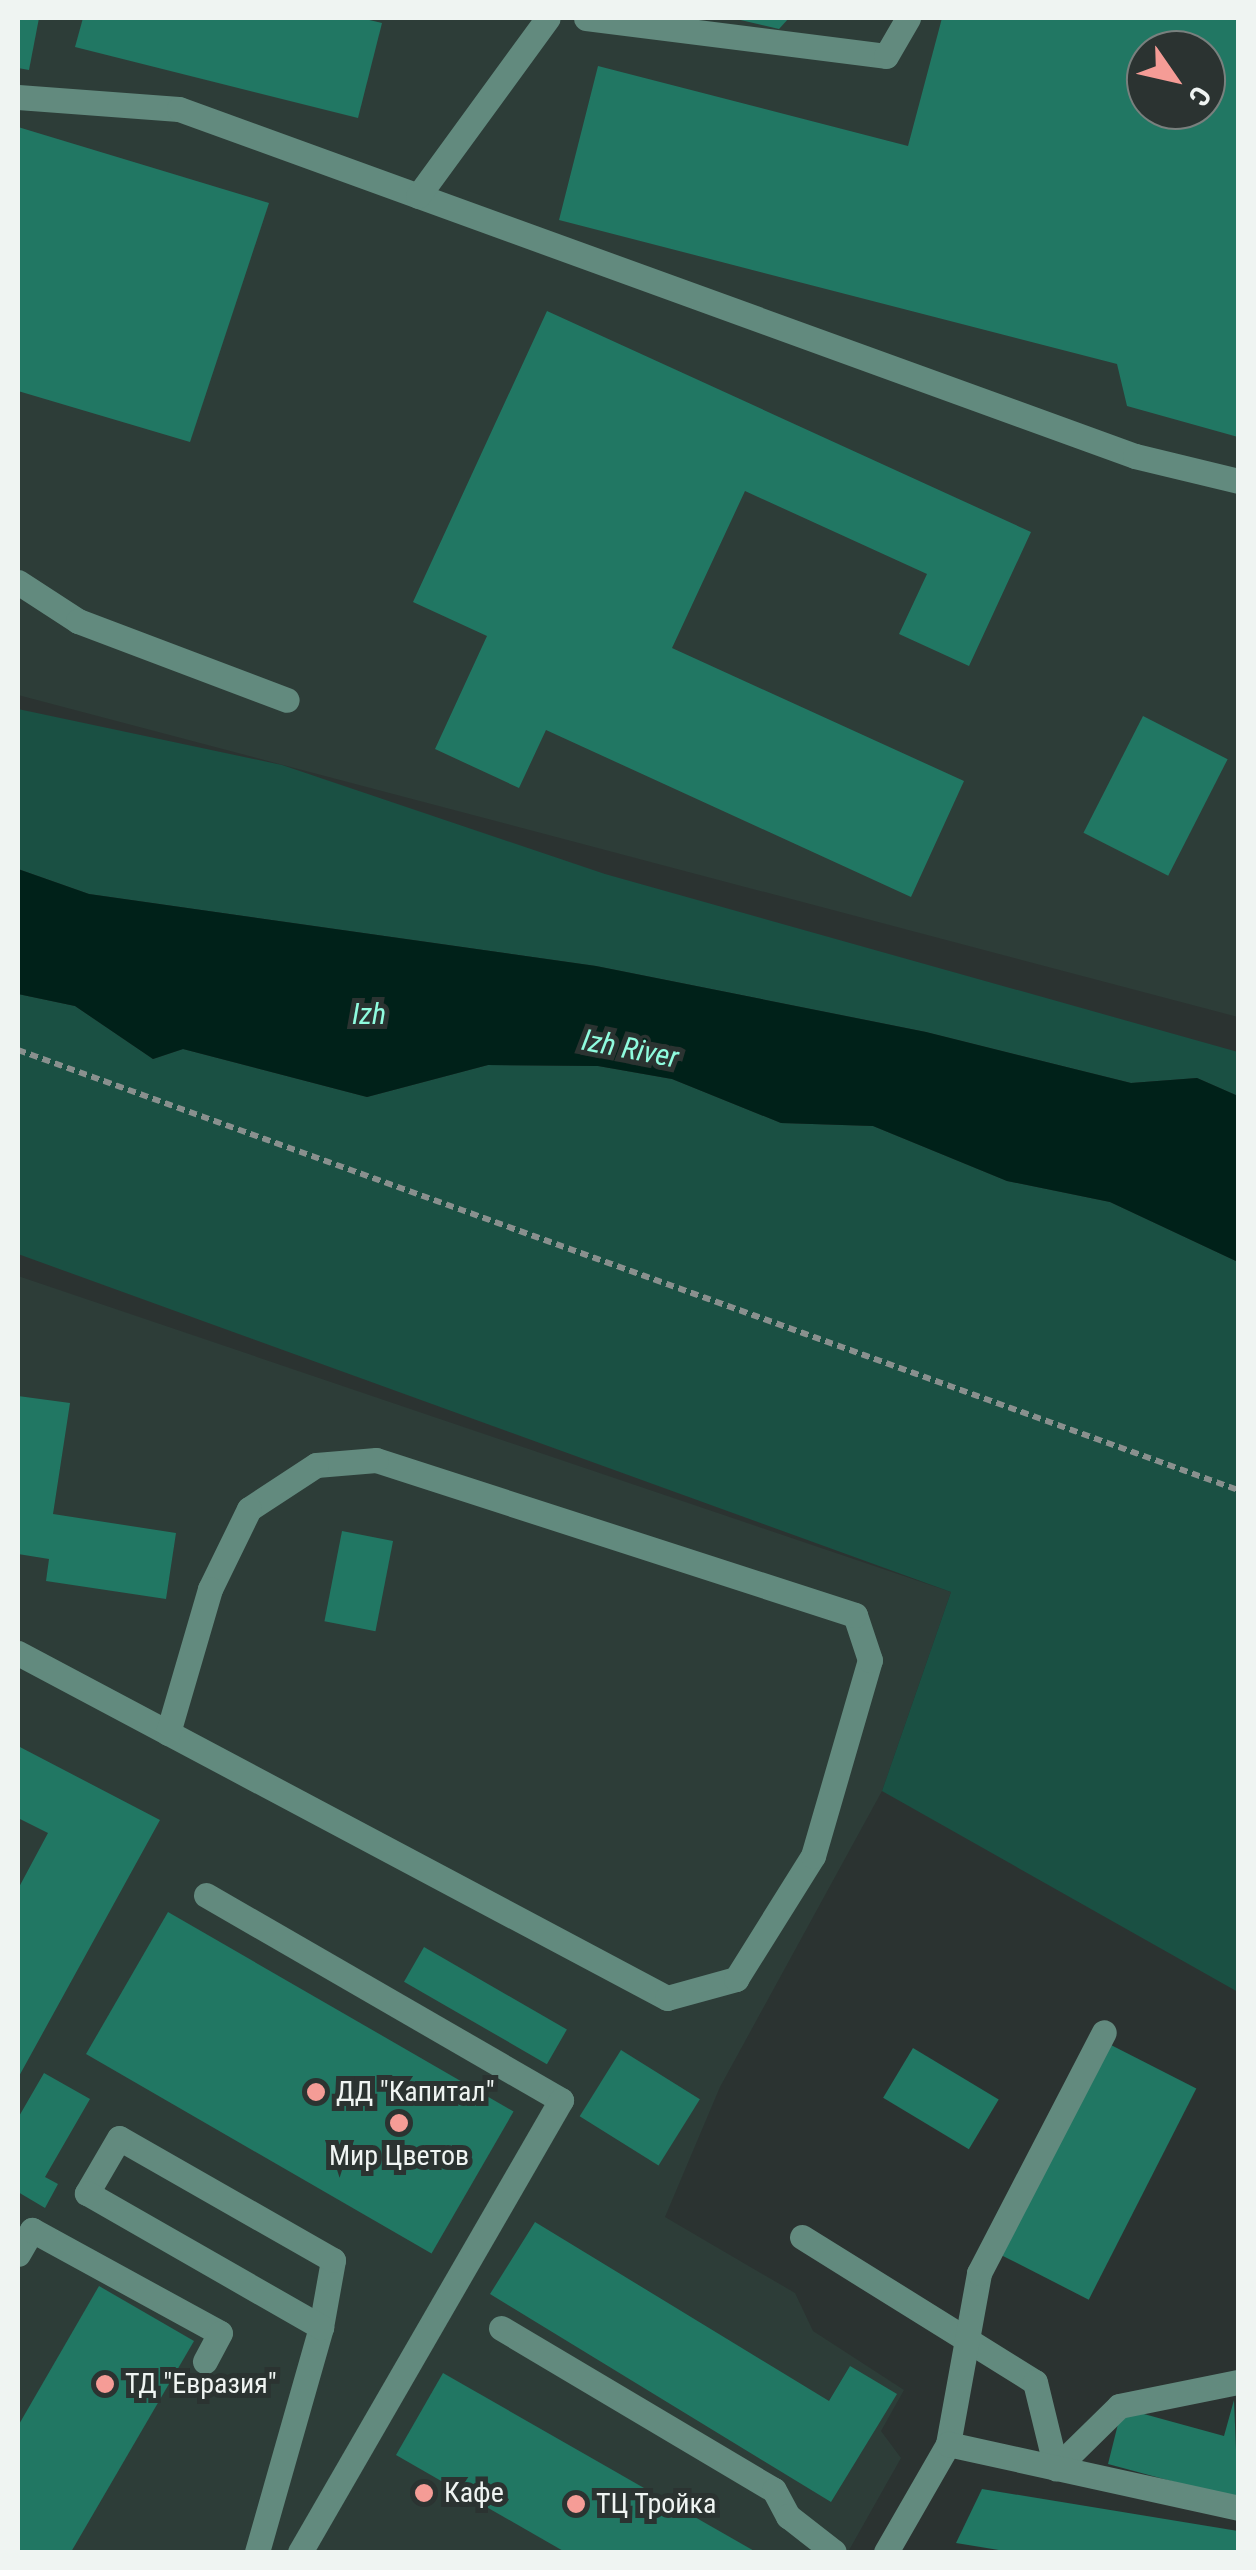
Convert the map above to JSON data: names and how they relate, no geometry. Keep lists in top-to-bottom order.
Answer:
{
  "water": ["Izh", "Izh River"],
  "places": [
    "ДД \"Капитал\"",
    "Мир Цветов",
    "ТД \"Евразия\"",
    "Кафе",
    "ТЦ Тройка"
  ],
  "north": "bottom right"
}
